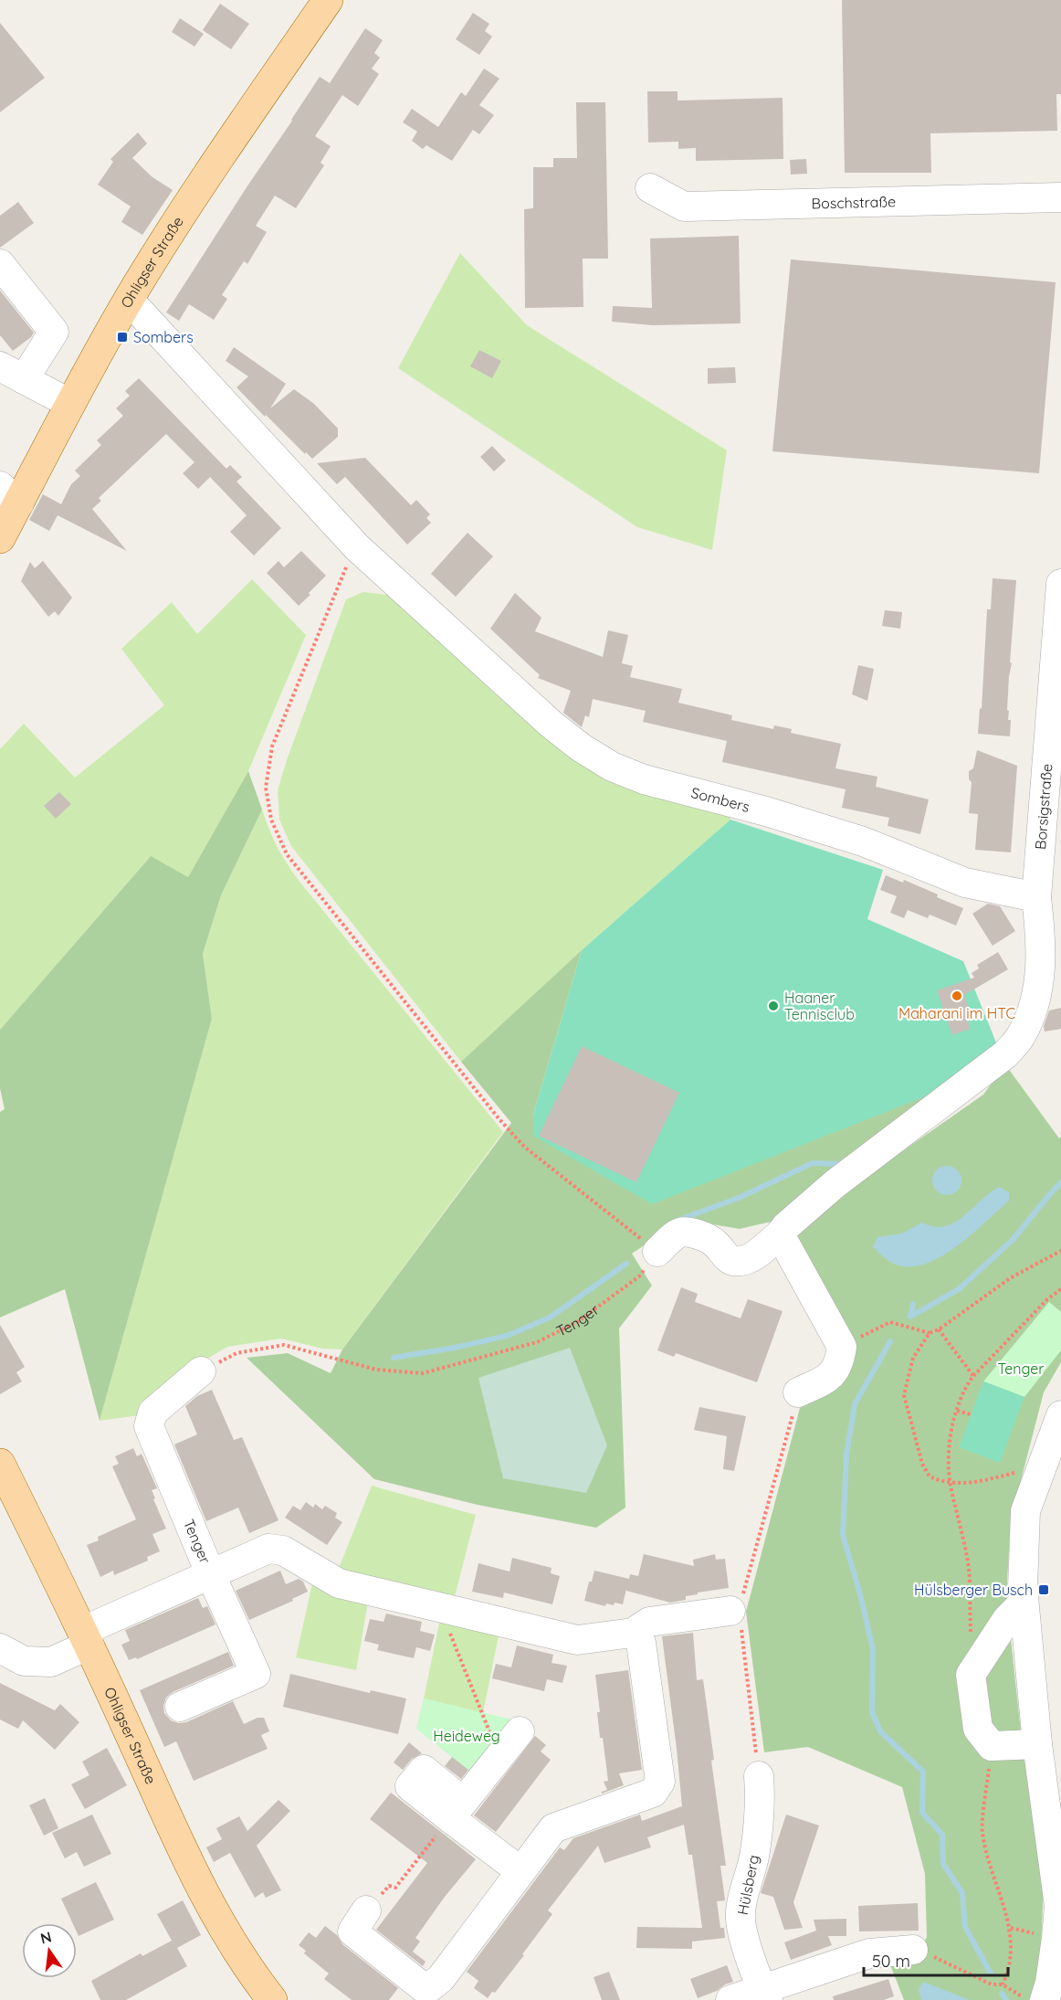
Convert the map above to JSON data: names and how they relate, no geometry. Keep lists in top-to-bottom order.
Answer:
{
  "streets": {
    "main road": ["Ohligser Straße"],
    "street": [
      "Boschstraße",
      "Sombers",
      "Borsigstraße",
      "Tenger",
      "Hülsberg"
    ]
  },
  "crossings": [
    ["Ohligser Straße", "Sombers"],
    ["Sombers", "Borsigstraße"]
  ],
  "parks": ["Tenger", "Heideweg"],
  "places": {
    "transit": ["Sombers", "Hülsberger Busch"],
    "other": ["Maharani im HTC", "Haaner Tennisclub"]
  },
  "scale_bar": "50 m",
  "north": "top"
}
